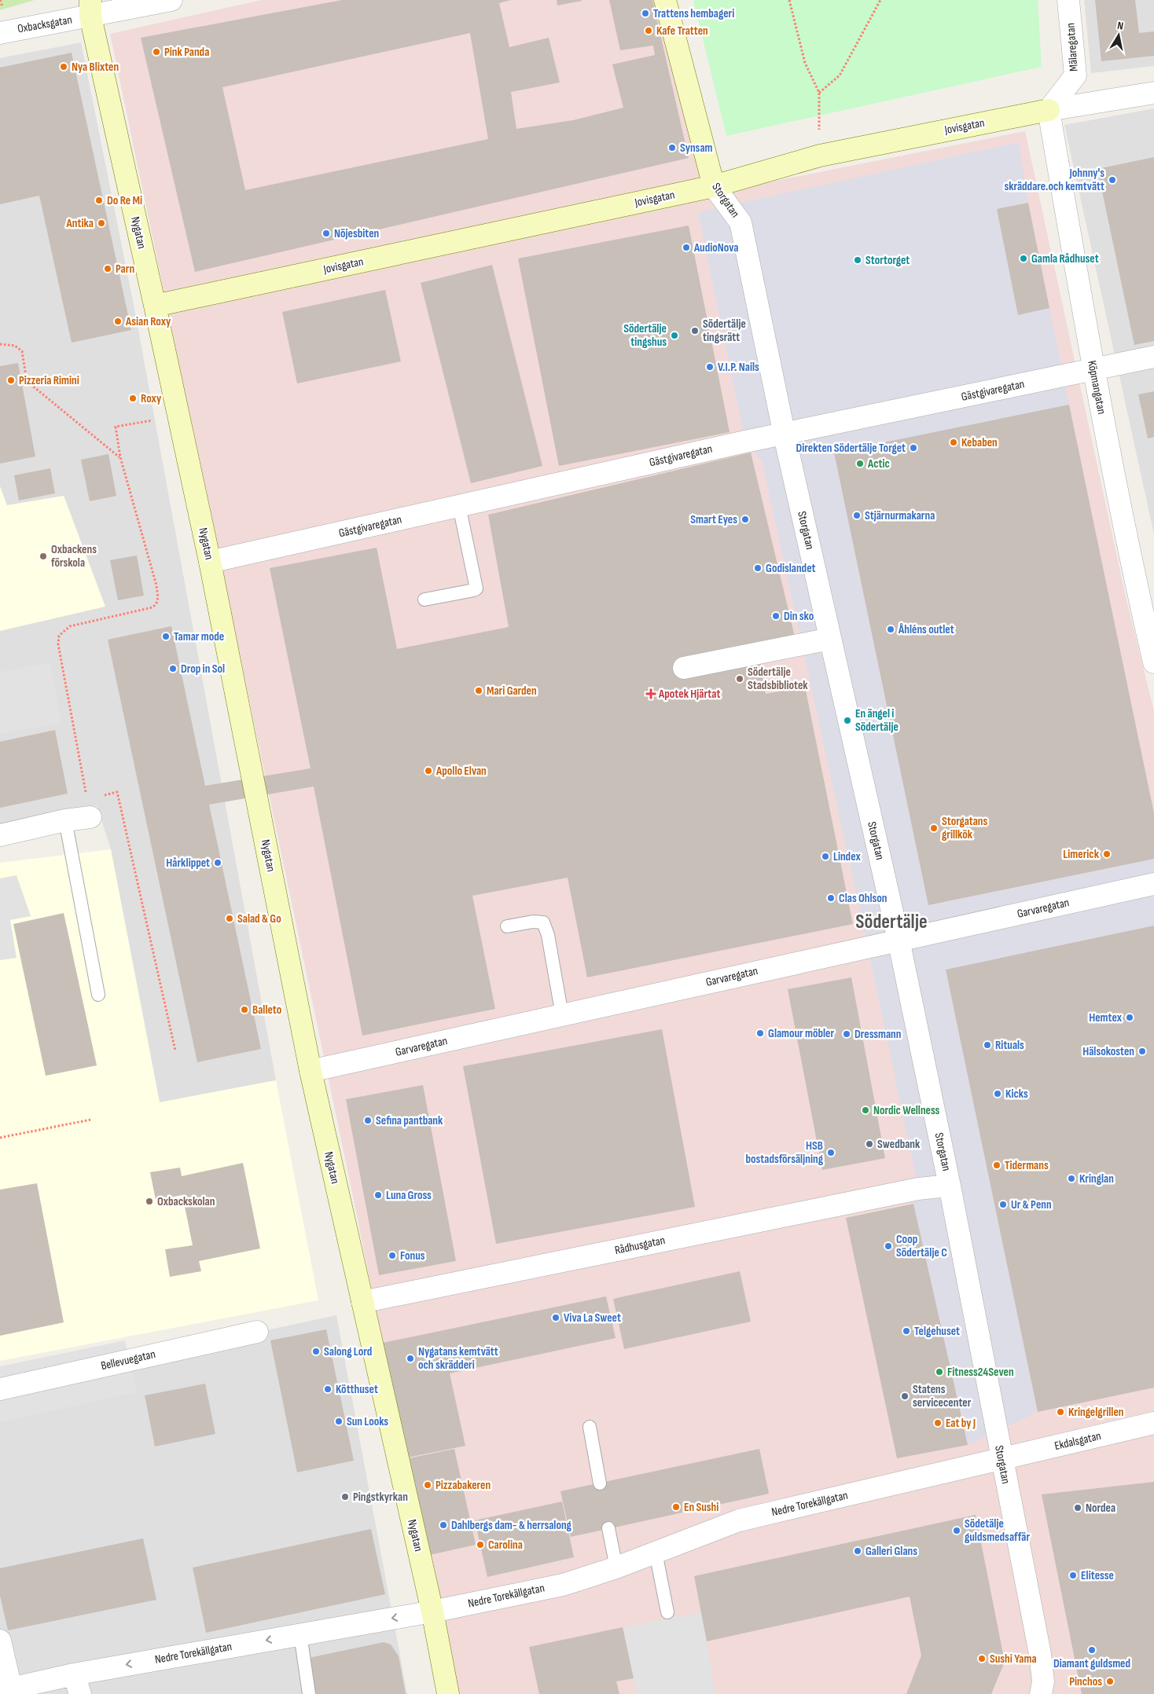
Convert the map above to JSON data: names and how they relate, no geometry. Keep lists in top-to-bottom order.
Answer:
{
  "streets": {
    "street": [
      "Oxbacksgatan",
      "Mälaregatan",
      "Jovisgatan",
      "Storgatan",
      "Nygatan",
      "Köpmangatan",
      "Gästgivaregatan",
      "Garvaregatan",
      "Rådhusgatan",
      "Bellevuegatan",
      "Ekdalsgatan",
      "Nedre Torekällgatan"
    ]
  },
  "crossings": [
    ["Oxbacksgatan", "Nygatan"],
    ["Mälaregatan", "Jovisgatan"],
    ["Mälaregatan", "Köpmangatan"],
    ["Jovisgatan", "Storgatan"],
    ["Jovisgatan", "Nygatan"],
    ["Jovisgatan", "Köpmangatan"],
    ["Storgatan", "Gästgivaregatan"],
    ["Storgatan", "Garvaregatan"],
    ["Storgatan", "Rådhusgatan"],
    ["Storgatan", "Ekdalsgatan"],
    ["Storgatan", "Nedre Torekällgatan"],
    ["Nygatan", "Gästgivaregatan"],
    ["Nygatan", "Garvaregatan"],
    ["Nygatan", "Rådhusgatan"],
    ["Nygatan", "Nedre Torekällgatan"],
    ["Köpmangatan", "Gästgivaregatan"],
    ["Ekdalsgatan", "Nedre Torekällgatan"]
  ],
  "one_way": ["Nedre Torekällgatan"],
  "districts": ["Södertälje"],
  "places": {
    "other": [
      "Trattens hembageri",
      "Kafe Tratten",
      "Pink Panda",
      "Nya Blixten",
      "Synsam",
      "Johnny's skräddare.och kemtvätt",
      "Do Re Mi",
      "Antika",
      "Nöjesbiten",
      "AudioNova",
      "Gamla Rådhuset",
      "Stortorget",
      "Parn",
      "Asian Roxy",
      "Södertälje tingsrätt",
      "Södertälje tingshus",
      "V.I.P. Nails",
      "Pizzeria Rimini",
      "Roxy",
      "Kebaben",
      "Direkten Södertälje Torget",
      "Actic",
      "Stjärnurmakarna",
      "Smart Eyes",
      "Oxbackens förskola",
      "Godislandet",
      "Din sko",
      "Åhléns outlet",
      "Tamar mode",
      "Drop in Sol",
      "Södertälje Stadsbibliotek",
      "Mari Garden",
      "En ängel i Södertälje",
      "Apollo Elvan",
      "Storgatans grillkök",
      "Limerick",
      "Lindex",
      "Hårklippet",
      "Clas Ohlson",
      "Salad & Go",
      "Balleto",
      "Hemtex",
      "Glamour möbler",
      "Dressmann",
      "Rituals",
      "Hälsokosten",
      "Kicks",
      "Nordic Wellness",
      "Sefina pantbank",
      "Swedbank",
      "HSB bostadsförsäljning",
      "Tidermans",
      "Kringlan",
      "Luna Gross",
      "Oxbackskolan",
      "Ur & Penn",
      "Coop Södertälje C",
      "Fonus",
      "Viva La Sweet",
      "Telgehuset",
      "Salong Lord",
      "Nygatans kemtvätt och skrädderi",
      "Fitness24Seven",
      "Kötthuset",
      "Statens servicecenter",
      "Kringelgrillen",
      "Sun Looks",
      "Eat by J",
      "Pizzabakeren",
      "Pingstkyrkan",
      "En Sushi",
      "Nordea",
      "Dahlbergs dam- & herrsalong",
      "Södetälje guldsmedsaffär",
      "Carolina",
      "Galleri Glans",
      "Elitesse",
      "Diamant guldsmed",
      "Sushi Yama",
      "Pinchos"
    ],
    "health": ["Apotek Hjärtat"]
  },
  "north": "top"
}
